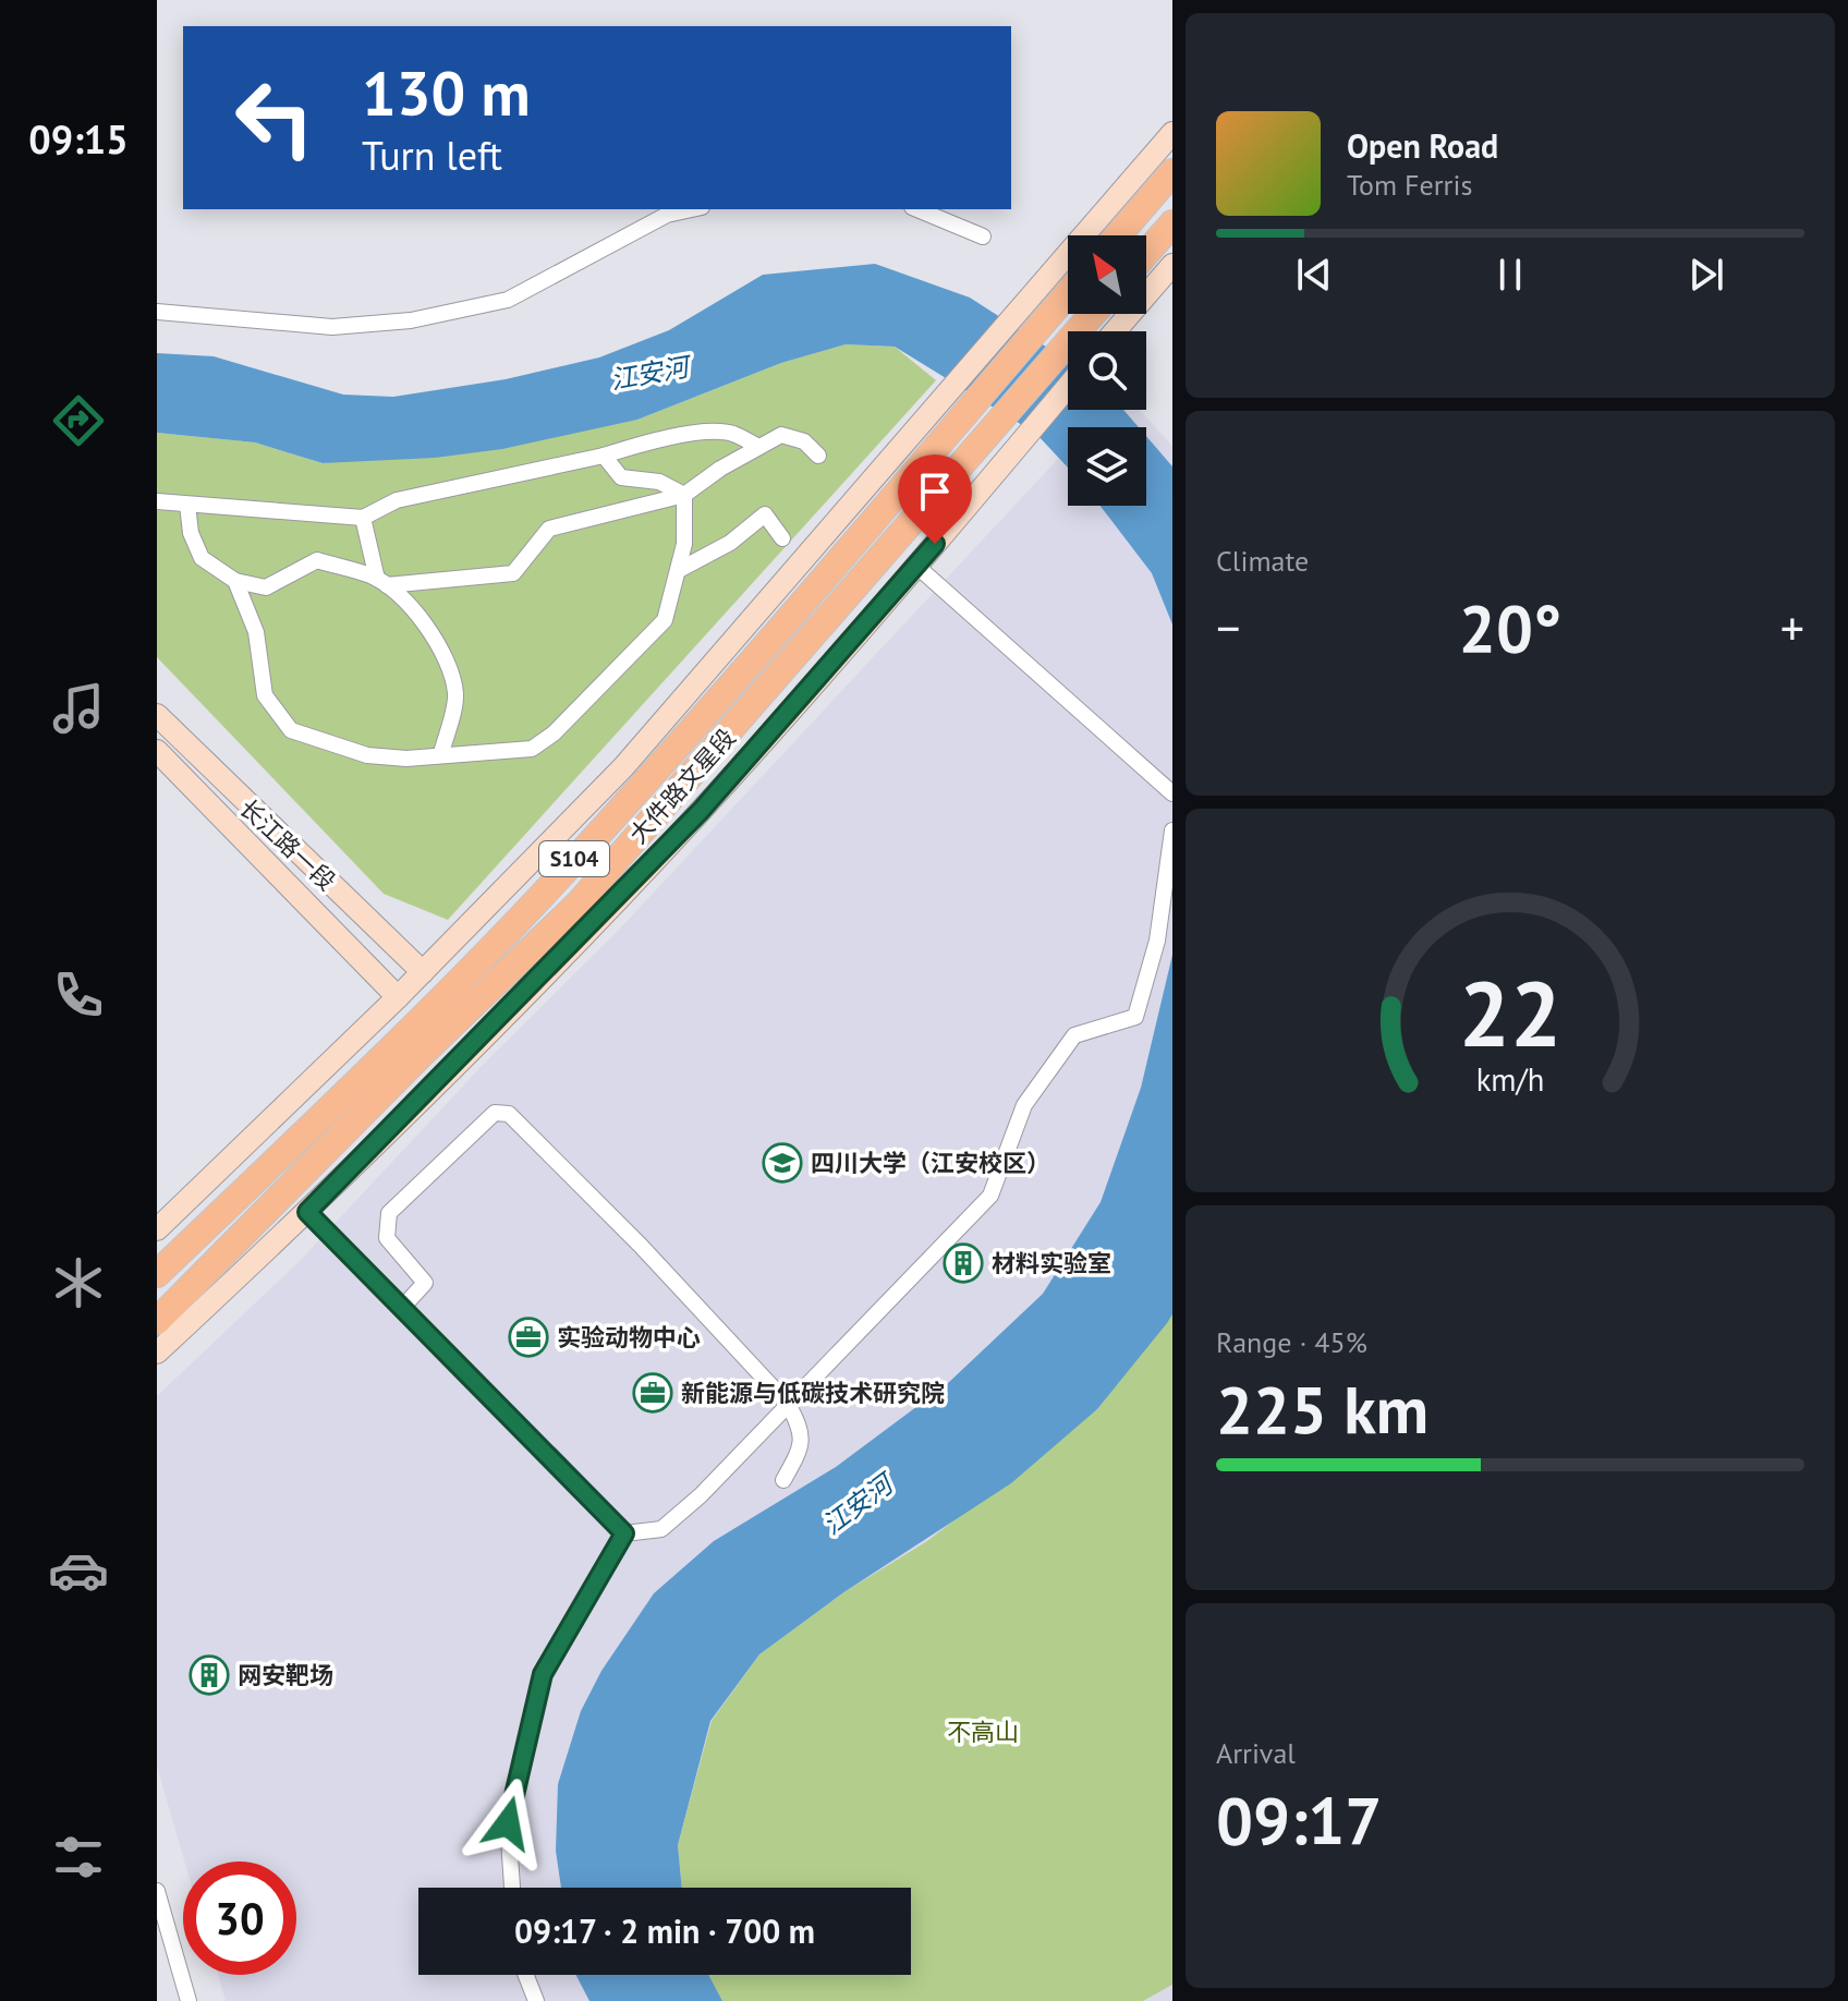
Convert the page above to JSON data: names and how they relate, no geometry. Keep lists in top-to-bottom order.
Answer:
{
  "streets": {
    "main road": ["大件路文星段", "S104"],
    "street": ["长江路一段"]
  },
  "water": ["江安河"],
  "parks": ["不高山"],
  "places": {
    "school or university": ["四川大学（江安校区）"],
    "building": ["材料实验室", "网安靶场"],
    "office": ["实验动物中心", "新能源与低碳技术研究院"]
  },
  "north": "top left",
  "page": {
    "tabs": "09:15",
    "turn": ["130 m", "Turn left"],
    "song": ["Open Road", "Tom Ferris"],
    "tile": [
      "Climate",
      ["Range · 45%", "225 km"],
      ["Arrival", "09:17"]
    ],
    "heat": ["−", "20°", "+"],
    "limit": "30",
    "trip": "09:17 · 2 min · 700 m",
    "gauge": ["22", "km/h"]
  }
}
